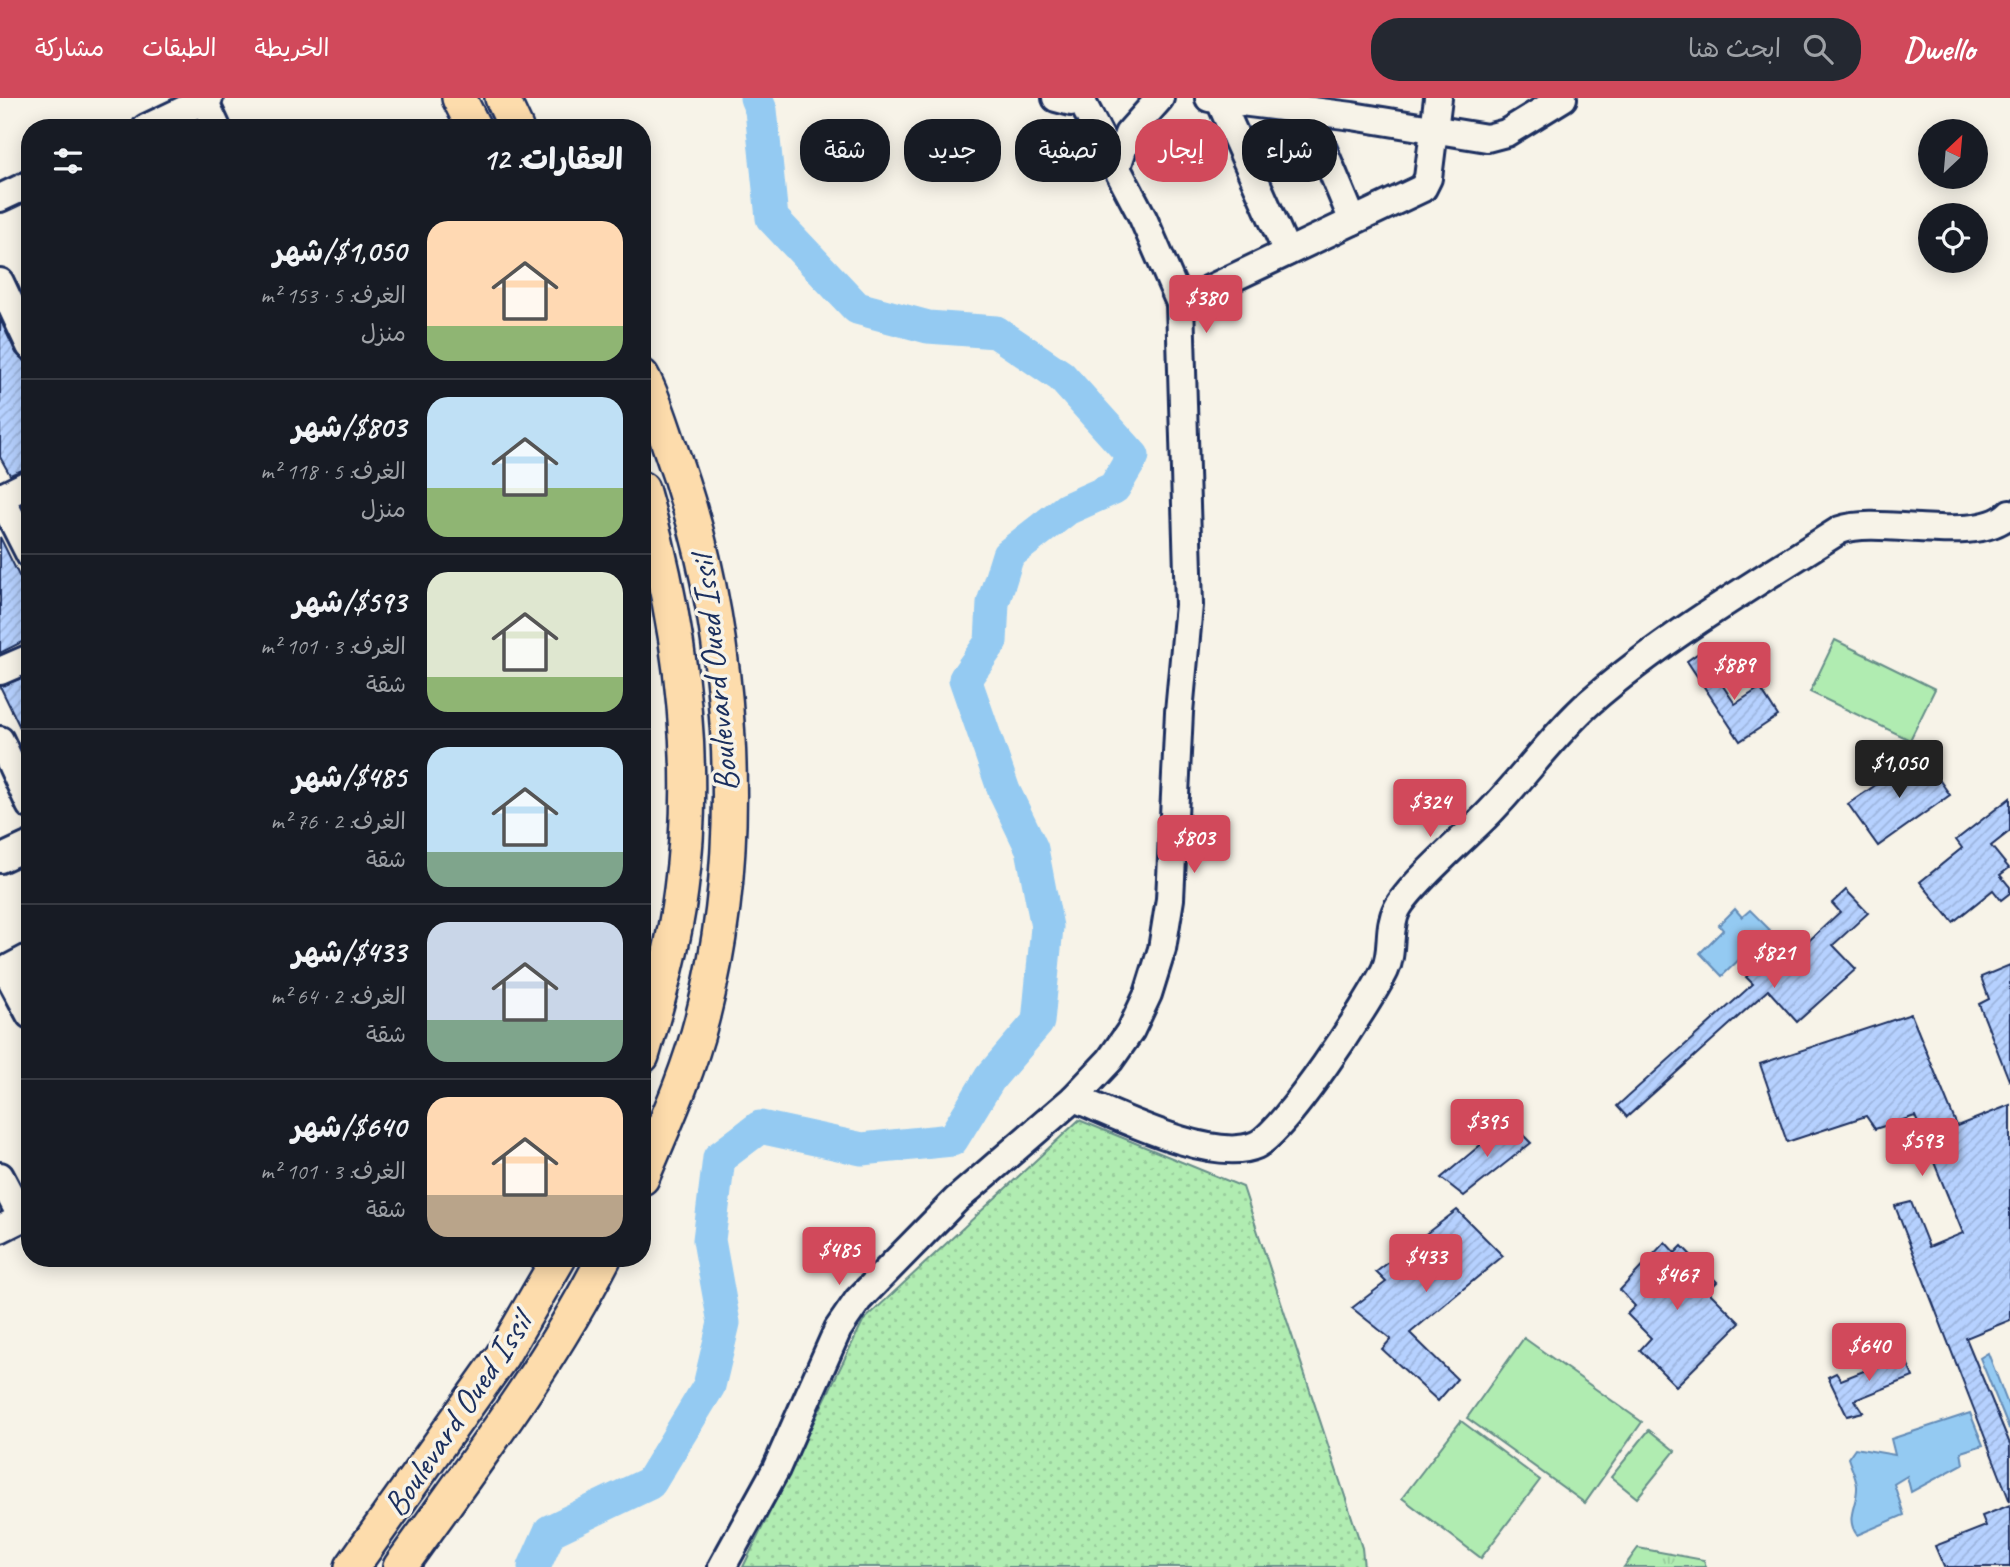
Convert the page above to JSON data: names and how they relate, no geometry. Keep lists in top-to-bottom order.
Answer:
{
  "streets": {
    "main road": ["Boulevard Oued Issil"]
  },
  "north": "top right",
  "page": {
    "header": "Dwello",
    "search": "ابحث هنا",
    "nav": ["الخريطة", "الطبقات", "مشاركة"],
    "chip": [
      "شراء",
      "إيجار",
      "تصفية",
      "جديد",
      "شقة"
    ],
    "heading": "العقارات: 12",
    "list": [
      {
        "name": "$1,050/شهر",
        "note": "الغرف: 5 · 153 m² · منزل"
      },
      {
        "name": "$803/شهر",
        "note": "الغرف: 5 · 118 m² · منزل"
      },
      {
        "name": "$593/شهر",
        "note": "الغرف: 3 · 101 m² · شقة"
      },
      {
        "name": "$485/شهر",
        "note": "الغرف: 2 · 76 m² · شقة"
      },
      {
        "name": "$433/شهر",
        "note": "الغرف: 2 · 64 m² · شقة"
      },
      {
        "name": "$640/شهر",
        "note": "الغرف: 3 · 101 m² · شقة"
      }
    ],
    "price": [
      "$380",
      "$889",
      "$1,050",
      "$324",
      "$803",
      "$821",
      "$395",
      "$593",
      "$485",
      "$433",
      "$467",
      "$640"
    ]
  }
}
